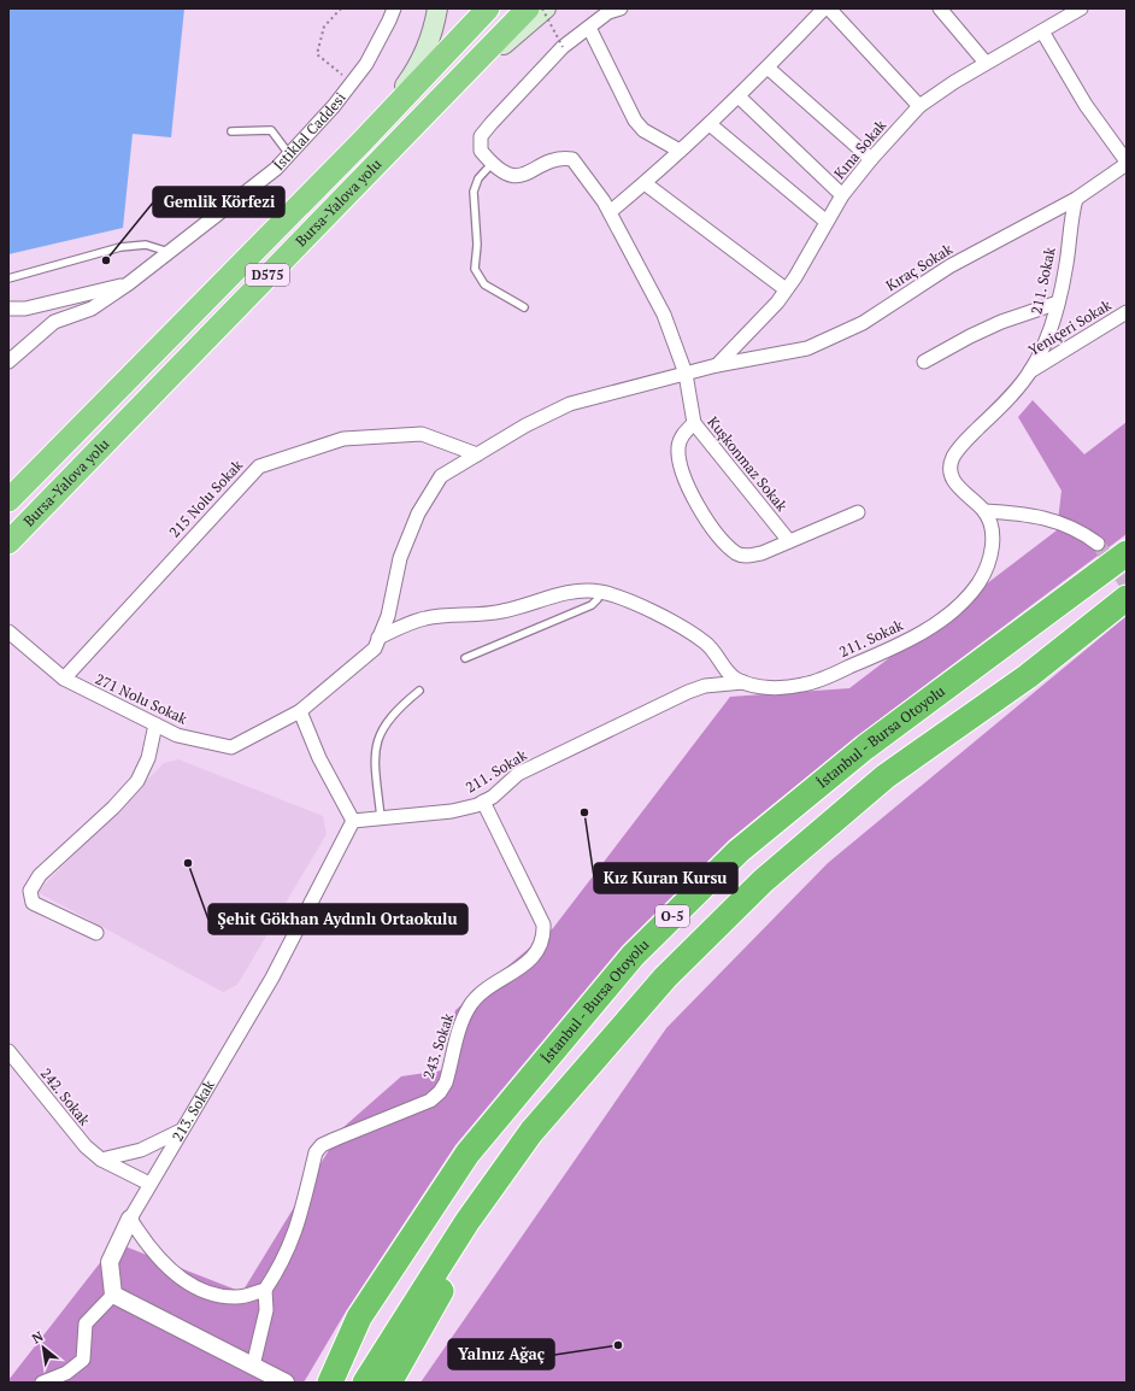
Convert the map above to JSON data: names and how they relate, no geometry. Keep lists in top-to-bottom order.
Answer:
{
  "streets": {
    "highway": [
      "Bursa-Yalova yolu",
      "D575",
      "İstanbul - Bursa Otoyolu",
      "O-5"
    ],
    "street": [
      "İstiklal Caddesi",
      "Kına Sokak",
      "Kıraç Sokak",
      "211. Sokak",
      "Yeniçeri Sokak",
      "Kuşkonmaz Sokak",
      "215 Nolu Sokak",
      "271 Nolu Sokak",
      "243. Sokak",
      "242. Sokak",
      "213. Sokak"
    ]
  },
  "crossings": [
    ["Kına Sokak", "Kıraç Sokak"],
    ["Kıraç Sokak", "211. Sokak"],
    ["Kıraç Sokak", "Kuşkonmaz Sokak"],
    ["Kıraç Sokak", "215 Nolu Sokak"],
    ["Kıraç Sokak", "271 Nolu Sokak"],
    ["211. Sokak", "Yeniçeri Sokak"],
    ["211. Sokak", "243. Sokak"],
    ["211. Sokak", "213. Sokak"],
    ["215 Nolu Sokak", "271 Nolu Sokak"],
    ["242. Sokak", "213. Sokak"]
  ],
  "places": [
    "Gemlik Körfezi",
    "Kız Kuran Kursu",
    "Şehit Gökhan Aydınlı Ortaokulu",
    "Yalnız Ağaç"
  ],
  "north": "top left"
}
